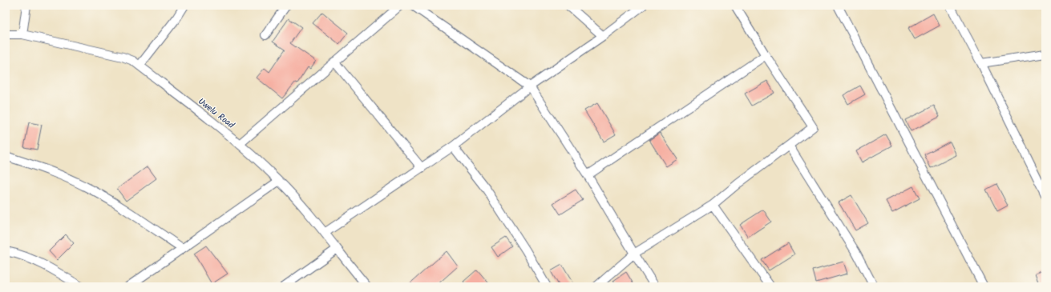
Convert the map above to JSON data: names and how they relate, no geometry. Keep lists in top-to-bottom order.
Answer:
{
  "streets": {
    "street": ["Uwelu Road"]
  }
}
